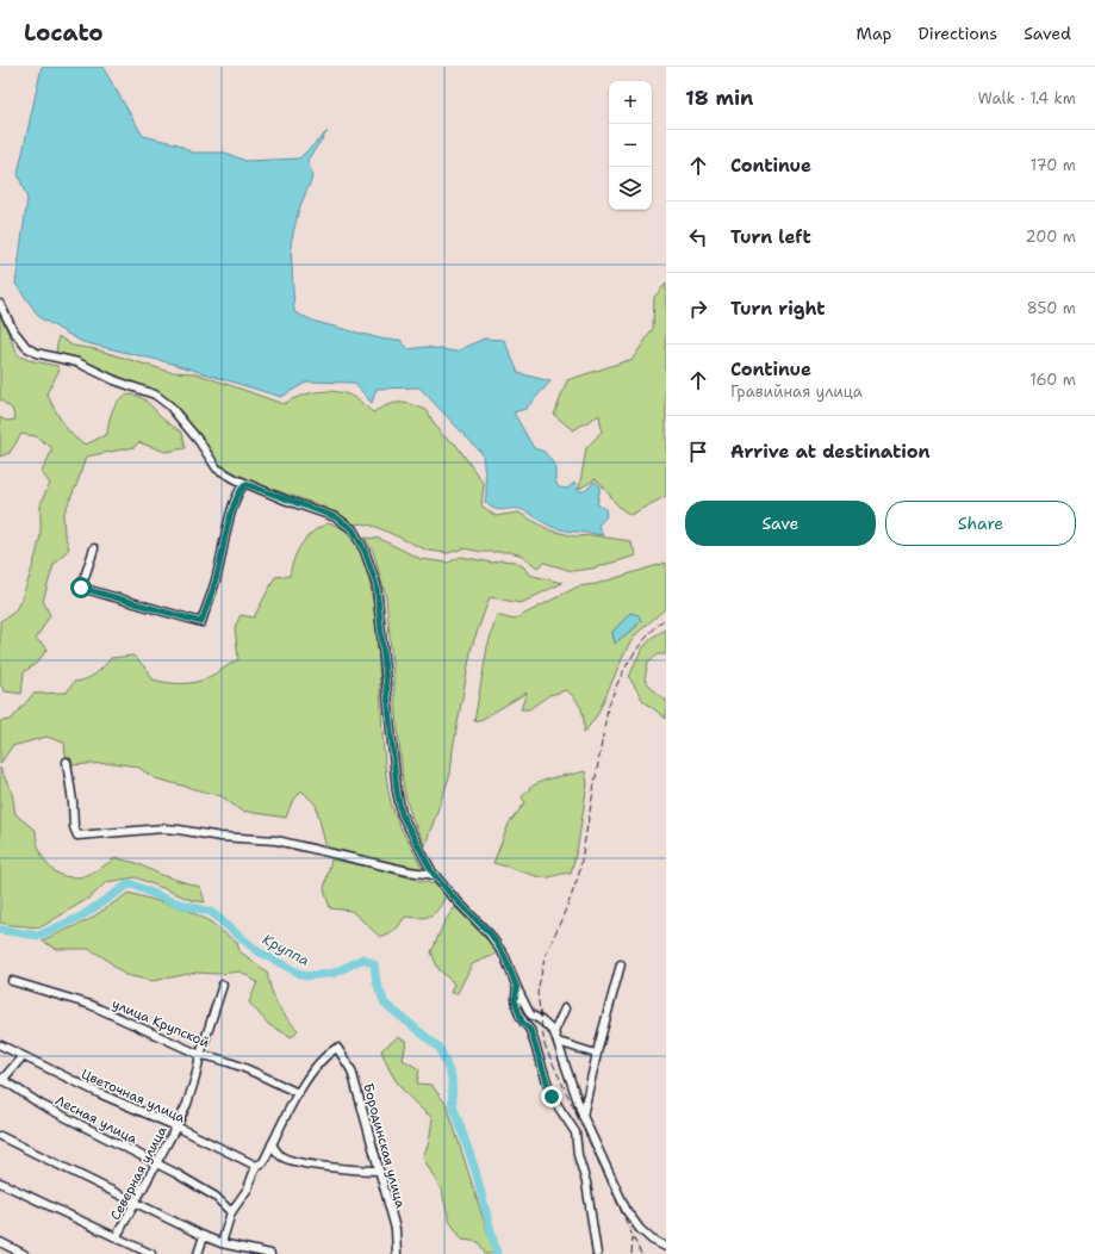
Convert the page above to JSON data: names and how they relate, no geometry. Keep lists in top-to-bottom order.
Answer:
{
  "streets": {
    "street": [
      "улица Крупской",
      "Цветочная улица",
      "Лесная улица",
      "Бородинская улица",
      "Северная улица"
    ]
  },
  "crossings": [
    ["улица Крупской", "Бородинская улица"],
    ["улица Крупской", "Северная улица"],
    ["Цветочная улица", "Северная улица"],
    ["Лесная улица", "Северная улица"]
  ],
  "water": ["Круппа"],
  "page": {
    "header": "Locato",
    "nav": ["Map", "Directions", "Saved"],
    "heading": ["18 min", "Walk · 1.4 km"],
    "map_buttons": ["+", "−"],
    "list": [
      ["Continue", "170 m"],
      ["Turn left", "200 m"],
      ["Turn right", "850 m"],
      ["Continue", "Гравийная улица", "160 m"],
      "Arrive at destination"
    ],
    "buttons": ["Save", "Share"]
  }
}
